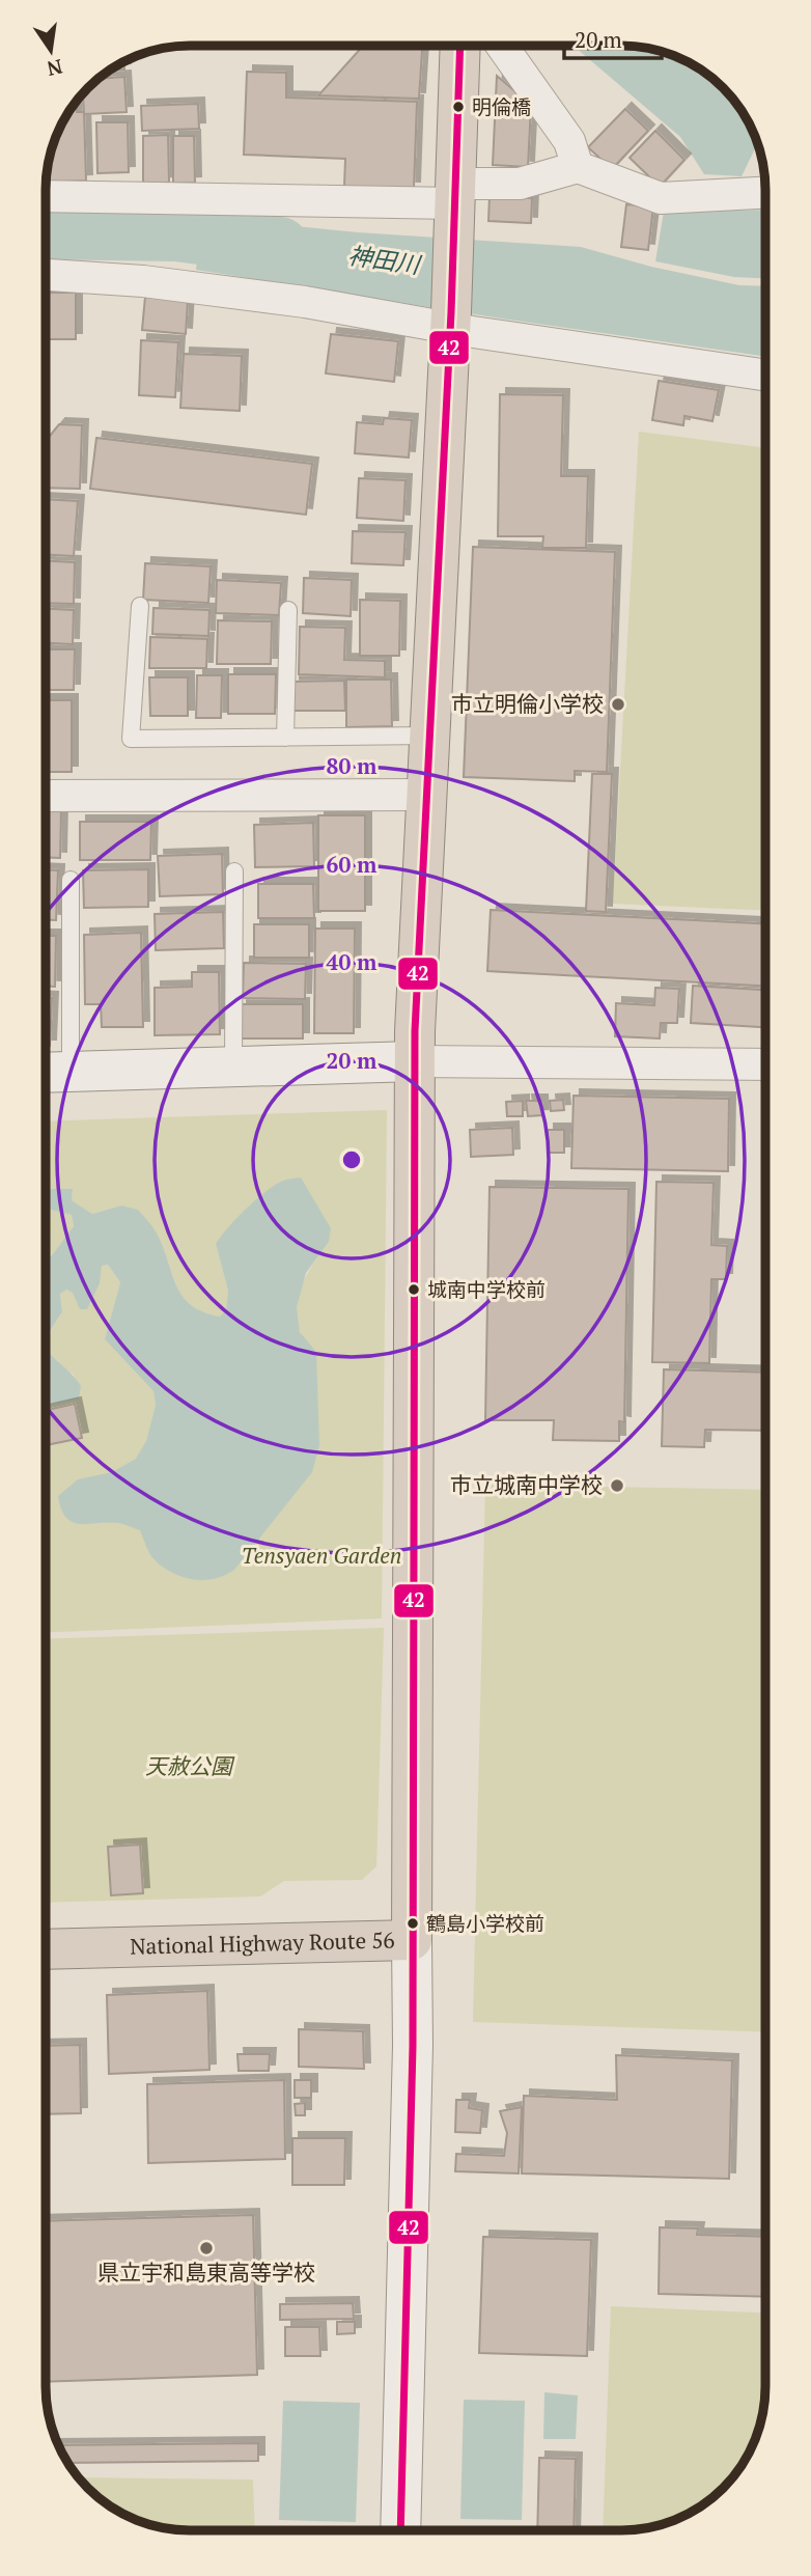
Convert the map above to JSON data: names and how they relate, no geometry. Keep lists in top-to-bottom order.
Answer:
{
  "streets": {
    "highway": ["National Highway Route 56"]
  },
  "water": ["神田川"],
  "parks": ["Tensyaen Garden", "天赦公園"],
  "places": [
    "明倫橋",
    "市立明倫小学校",
    "城南中学校前",
    "市立城南中学校",
    "鶴島小学校前",
    "県立宇和島東高等学校"
  ],
  "lines": ["transit line 42"],
  "scale_bar": "20 m",
  "north": "bottom",
  "rings": [
    "80 m",
    "60 m",
    "40 m",
    "20 m"
  ]
}
